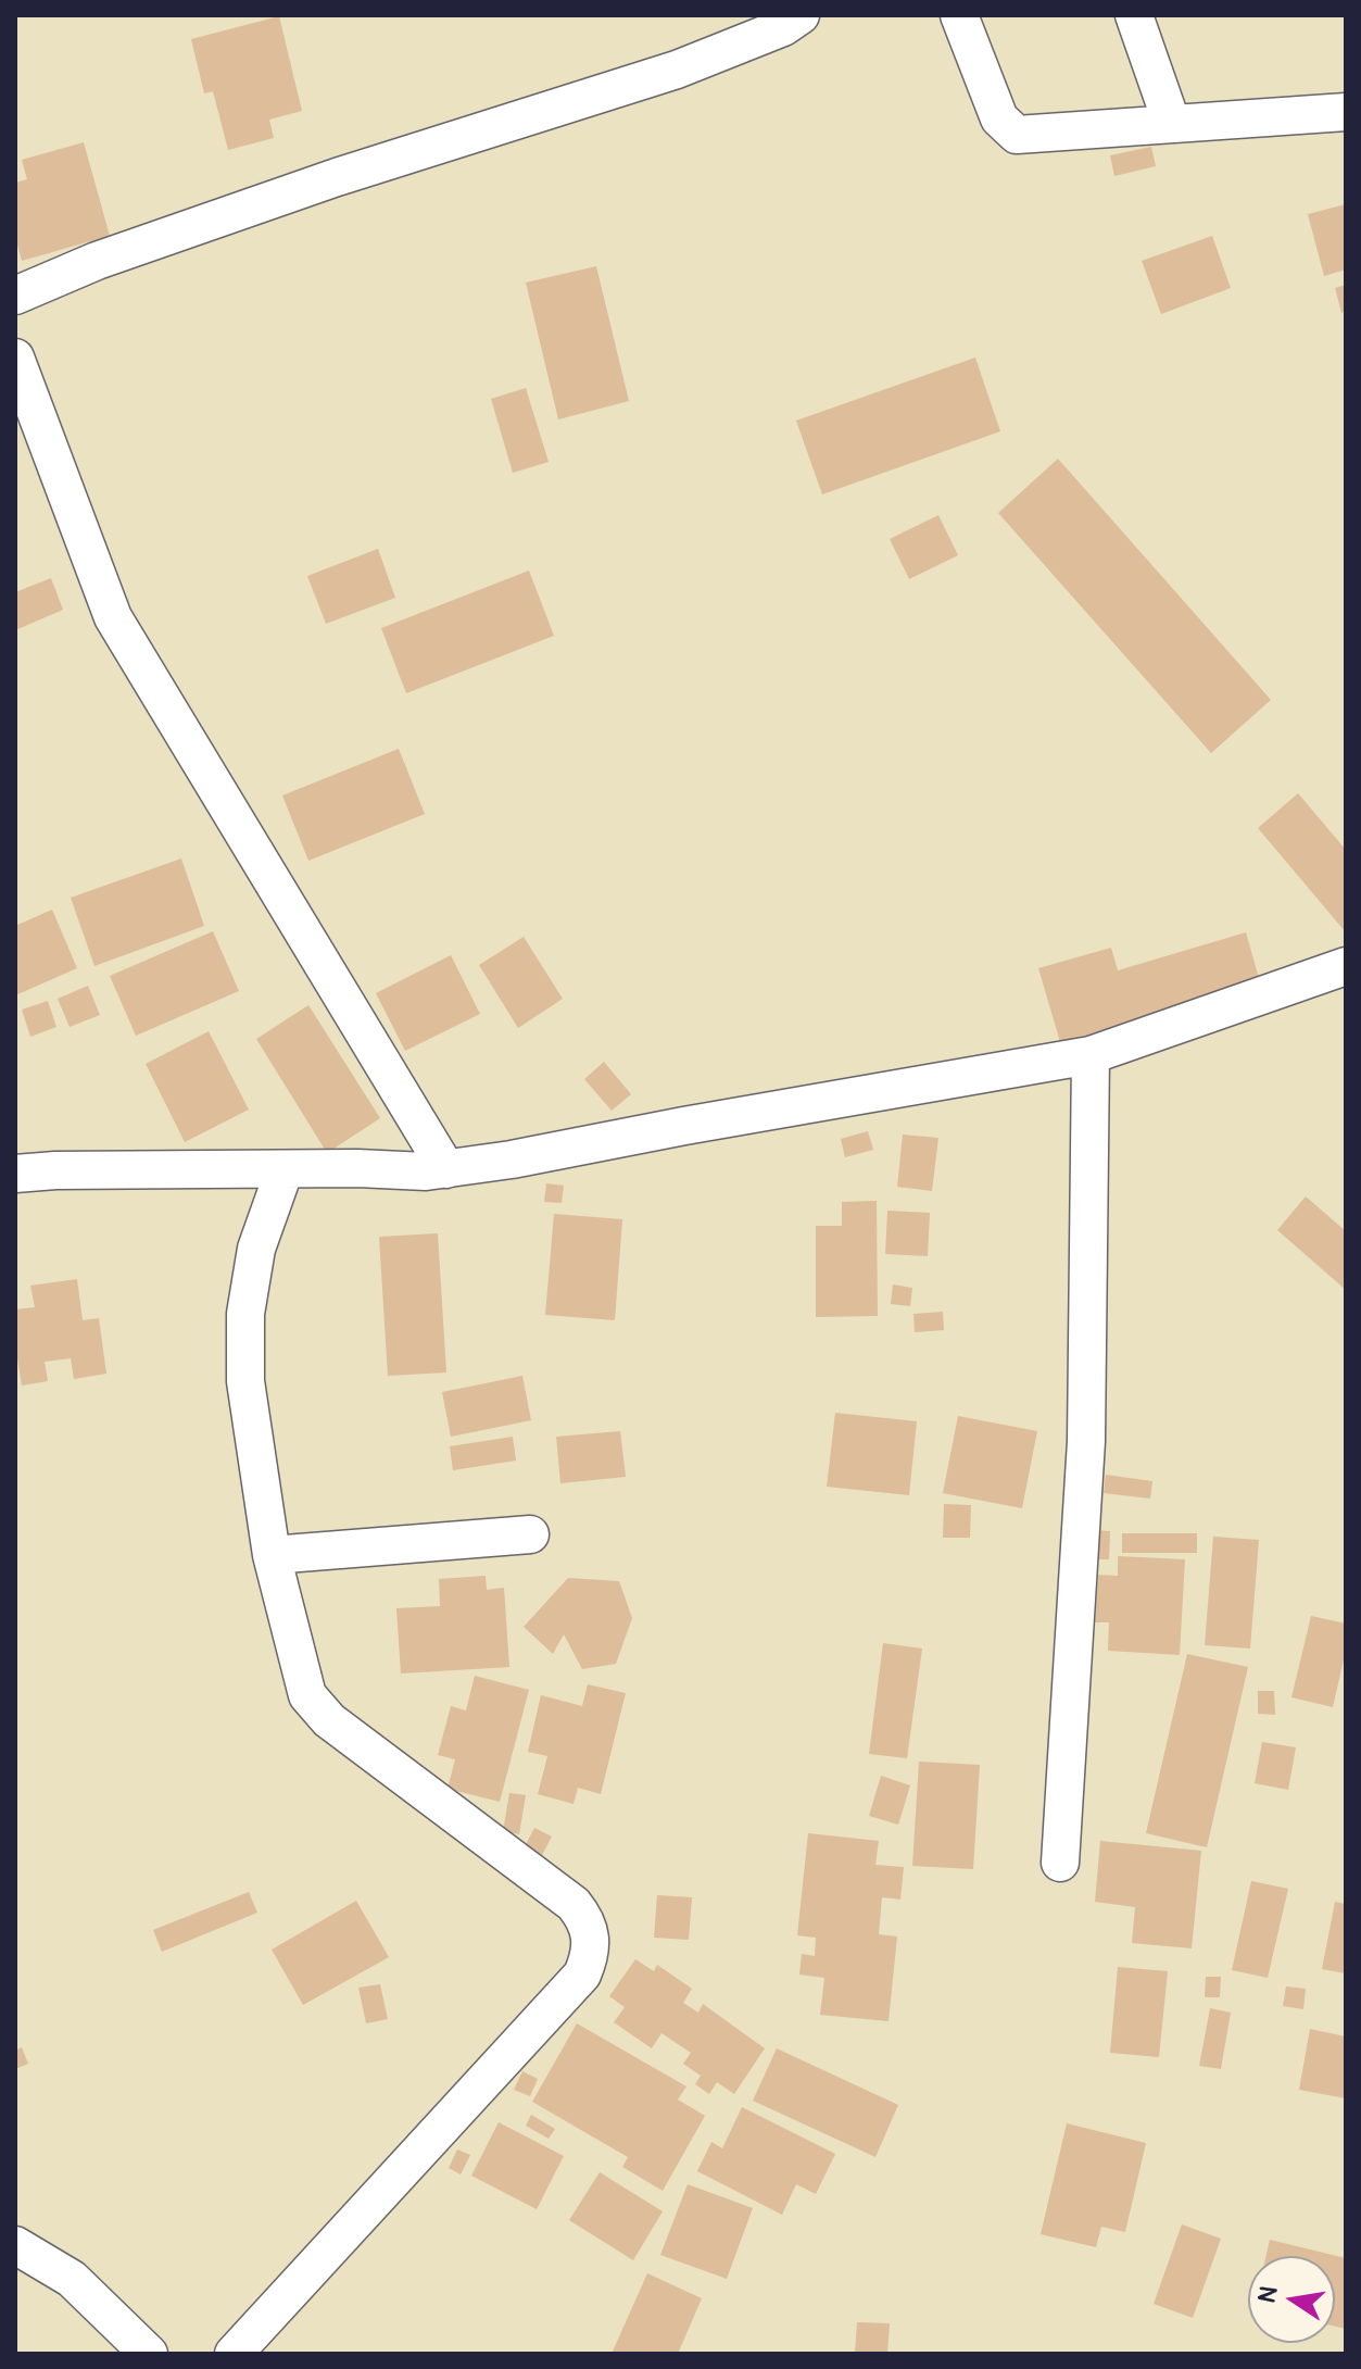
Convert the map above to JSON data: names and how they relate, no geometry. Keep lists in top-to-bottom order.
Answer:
{
  "north": "left"
}
